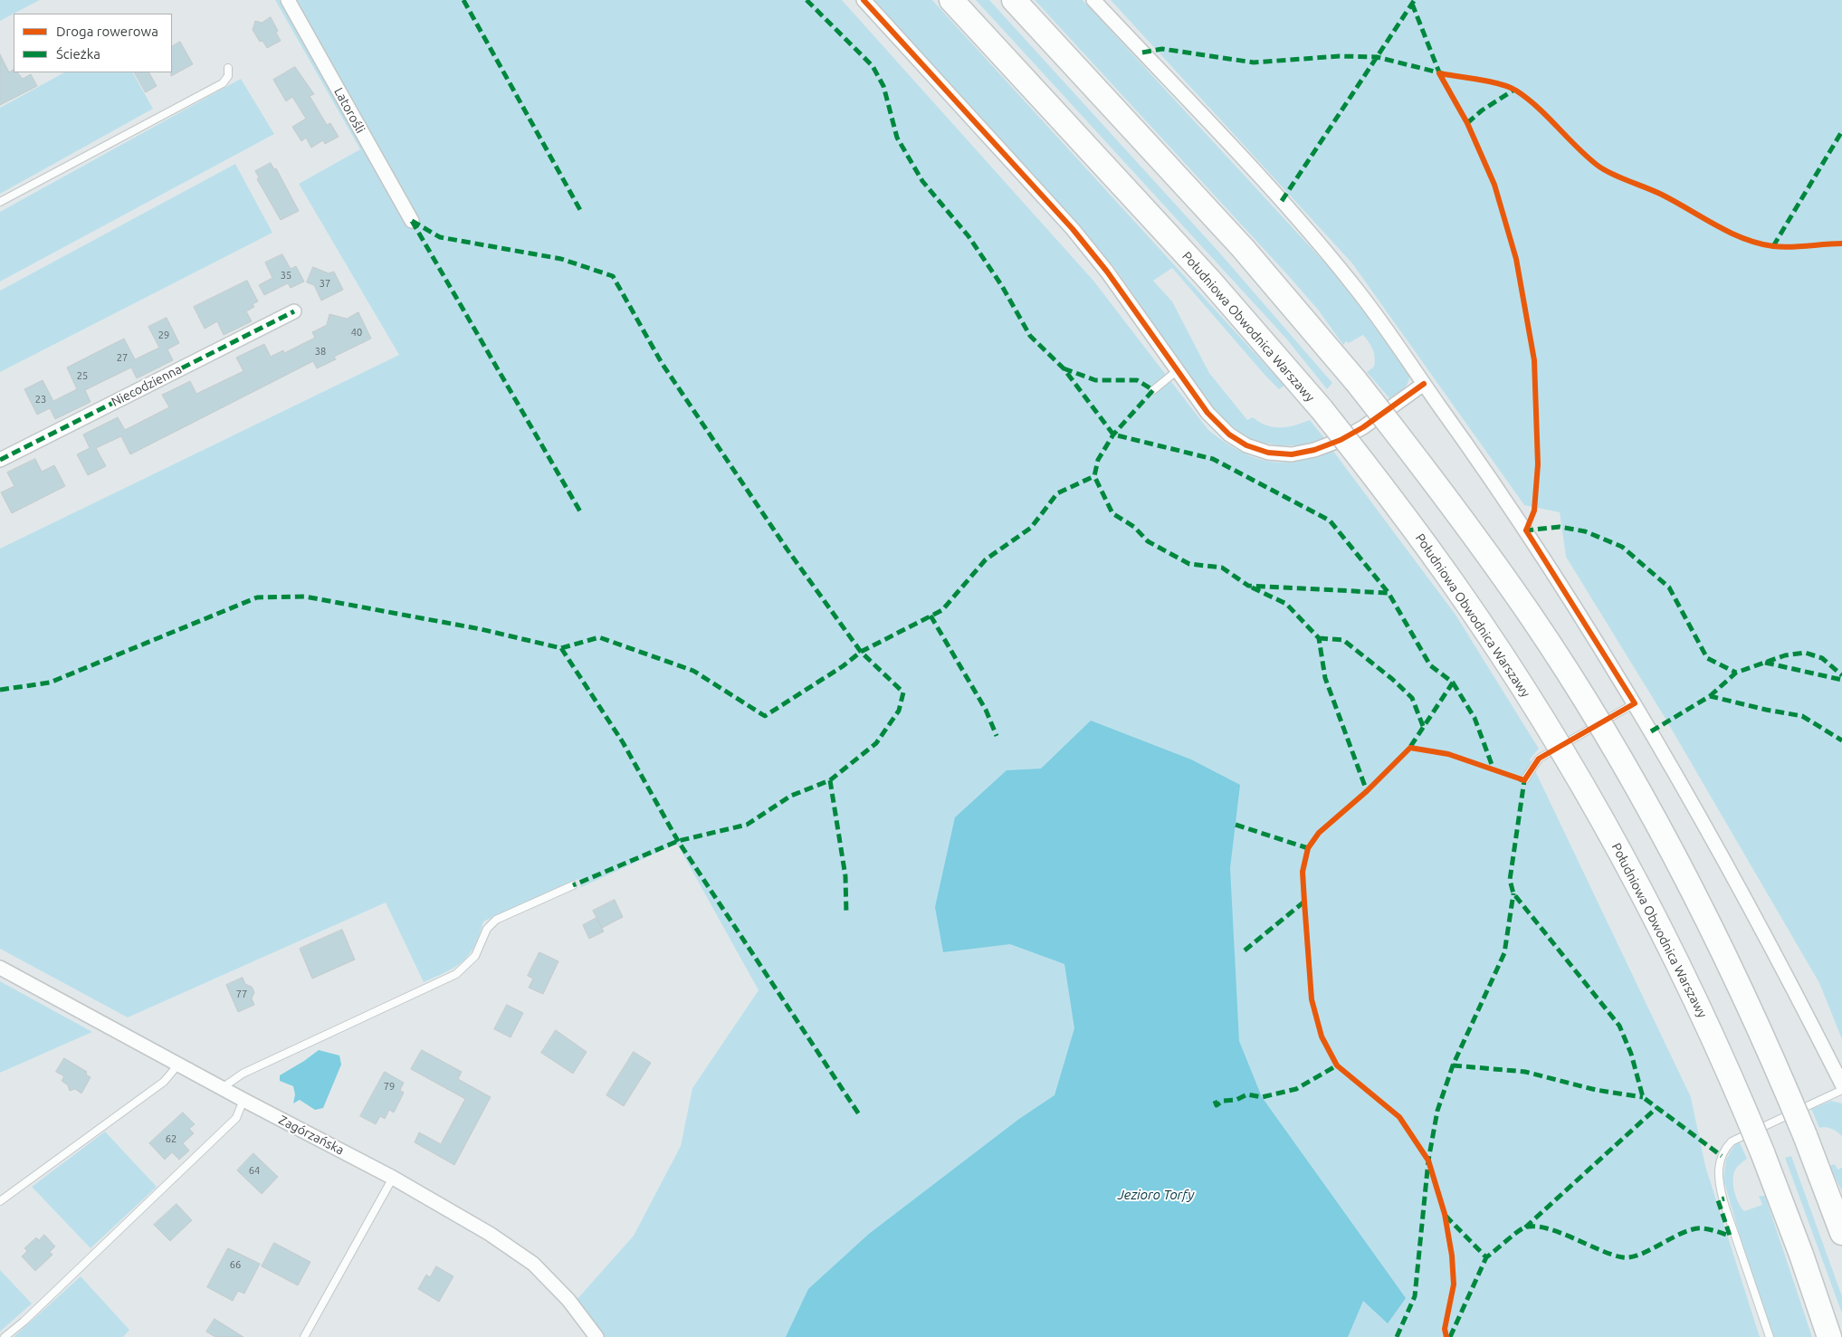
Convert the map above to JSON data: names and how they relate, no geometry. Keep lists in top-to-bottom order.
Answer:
{
  "streets": {
    "highway": ["Południowa Obwodnica Warszawy"],
    "street": ["Latorośli", "Niecodzienna", "Zagórzańska"]
  },
  "water": ["Jezioro Torfy"],
  "house_numbers": [
    "35",
    "37",
    "40",
    "29",
    "38",
    "27",
    "25",
    "23",
    "77",
    "79",
    "62",
    "64",
    "66"
  ],
  "legend": ["Droga rowerowa", "Ścieżka"]
}
